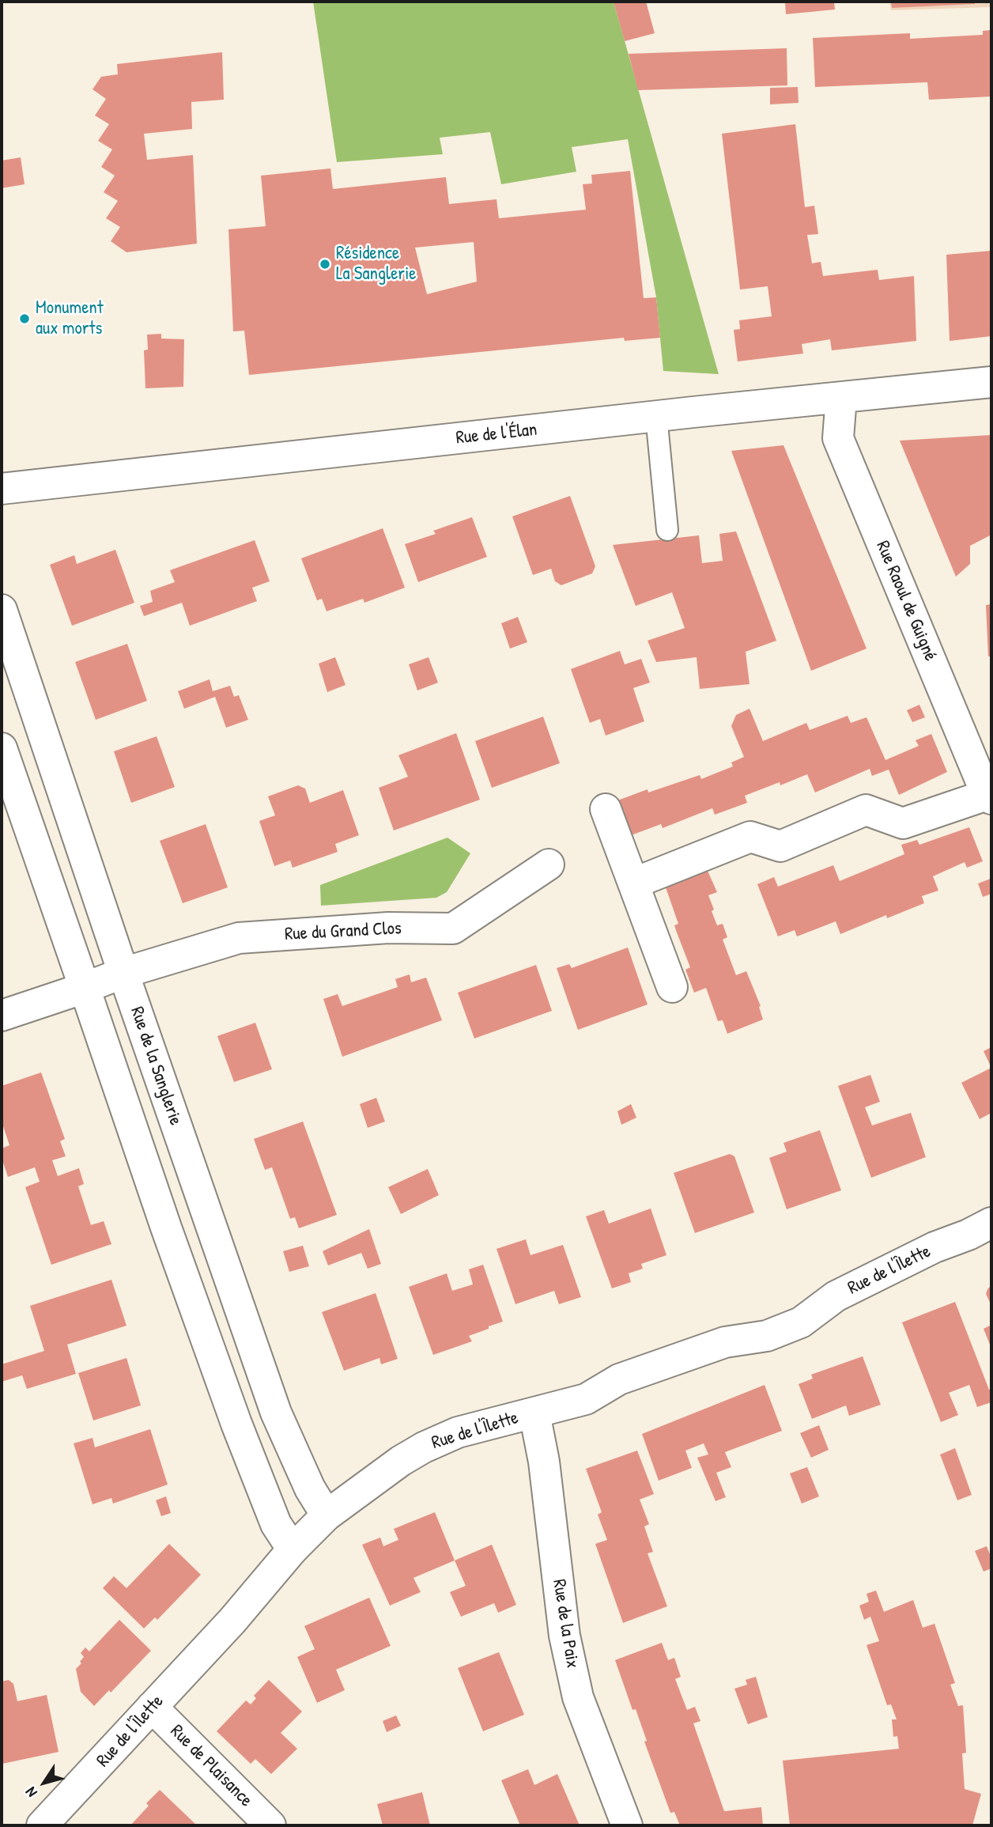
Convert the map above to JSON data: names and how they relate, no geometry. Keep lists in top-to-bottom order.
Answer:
{
  "streets": {
    "street": [
      "Rue de l'Élan",
      "Rue Raoul de Guigné",
      "Rue du Grand Clos",
      "Rue de la Sanglerie",
      "Rue de l'Îlette",
      "Rue de la Paix",
      "Rue de Plaisance"
    ]
  },
  "crossings": [
    ["Rue de l'Élan", "Rue Raoul de Guigné"],
    ["Rue du Grand Clos", "Rue de la Sanglerie"],
    ["Rue de la Sanglerie", "Rue de l'Îlette"],
    ["Rue de l'Îlette", "Rue de la Paix"],
    ["Rue de l'Îlette", "Rue de Plaisance"]
  ],
  "places": ["Résidence La Sanglerie", "Monument aux morts"],
  "north": "bottom left"
}
